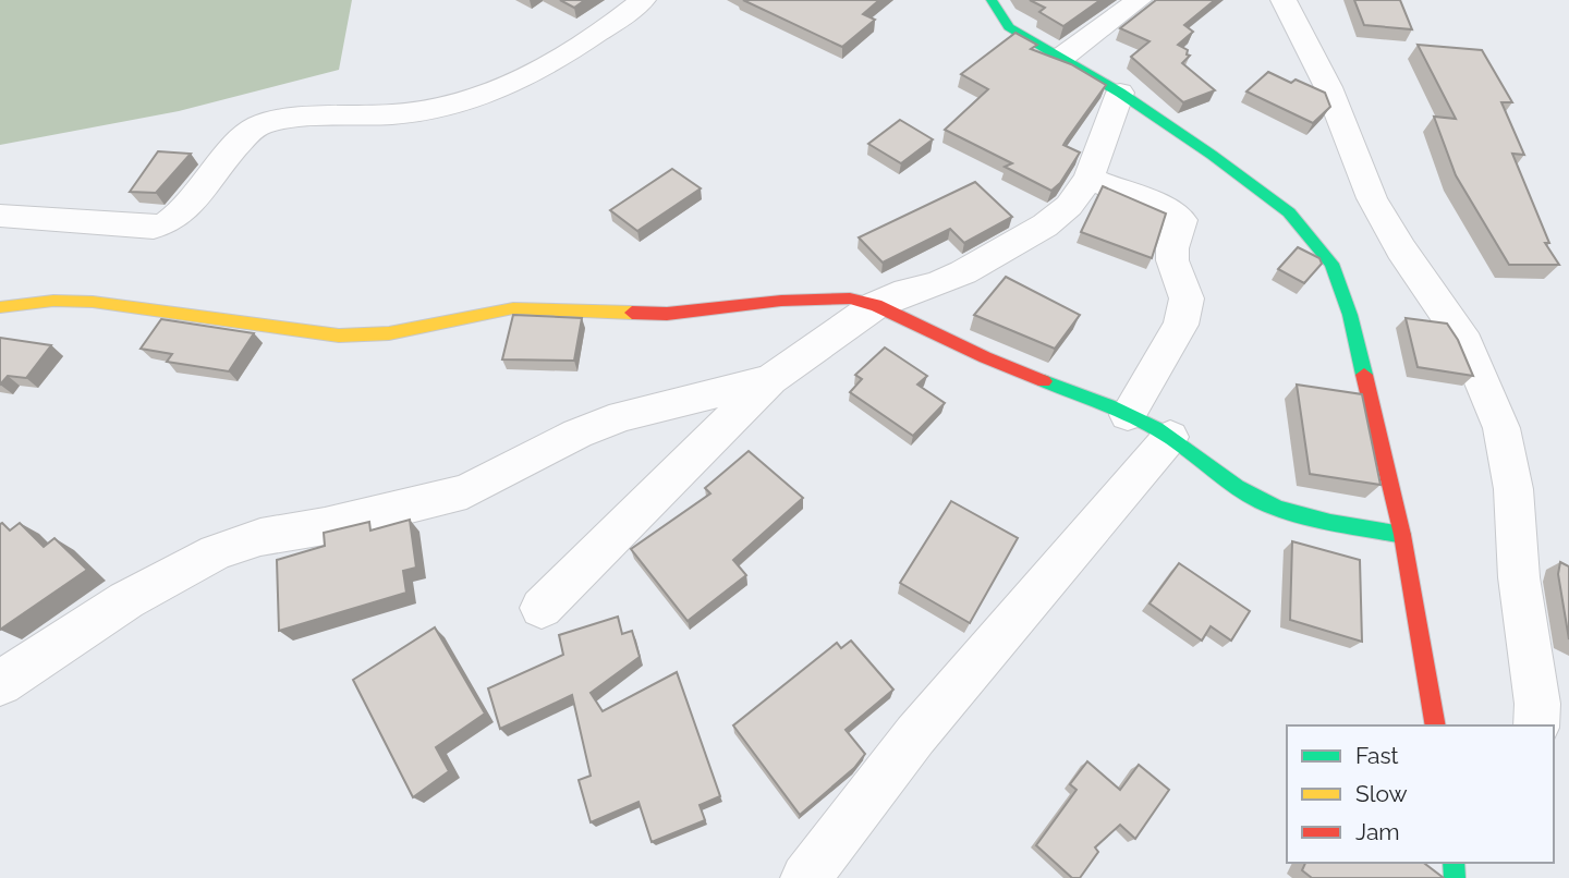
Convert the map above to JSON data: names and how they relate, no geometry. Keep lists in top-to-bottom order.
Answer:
{
  "legend": ["Fast", "Slow", "Jam"]
}
